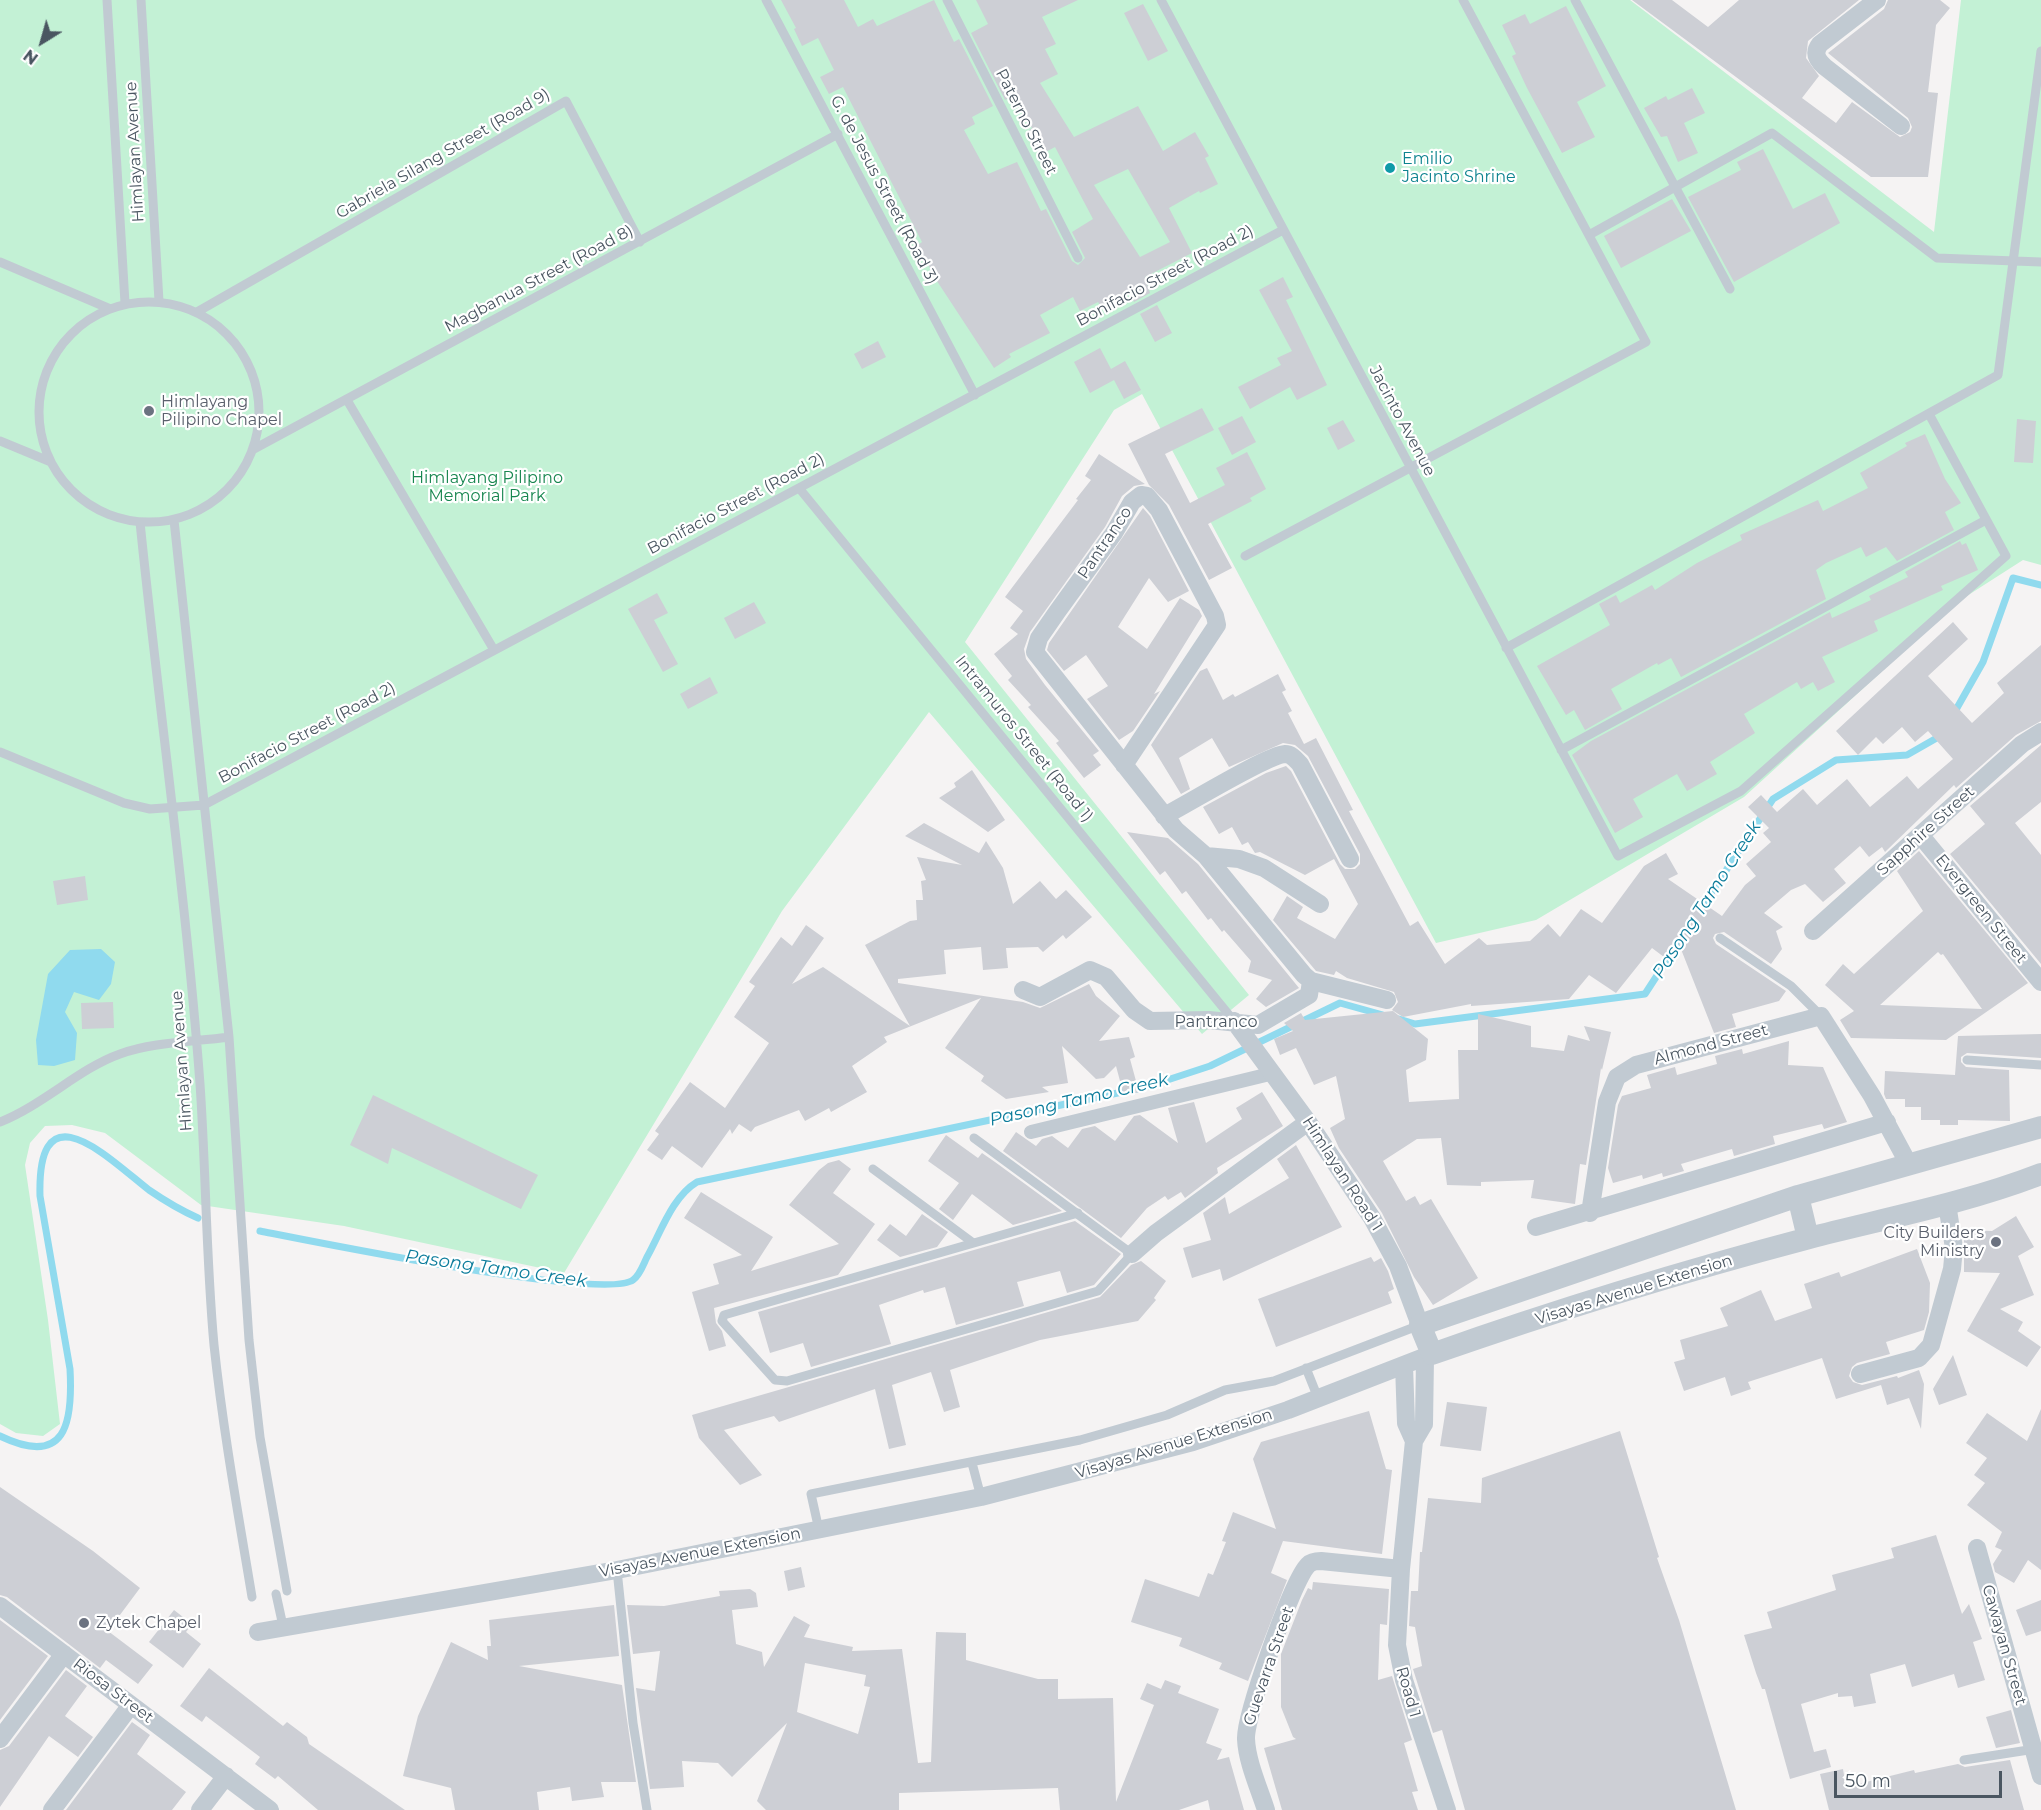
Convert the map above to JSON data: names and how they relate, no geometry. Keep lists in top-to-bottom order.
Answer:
{
  "streets": {
    "street": [
      "Pantranco",
      "Sapphire Street",
      "Evergreen Street",
      "Almond Street",
      "Himlayan Road 1",
      "Visayas Avenue Extension",
      "Cawayan Street",
      "Guevarra Street",
      "Riosa Street",
      "Road 1"
    ],
    "lane": [
      "Paterno Street",
      "Himlayan Avenue",
      "Gabriela Silang Street (Road 9)",
      "G. de Jesus Street (Road 3)",
      "Bonifacio Street (Road 2)",
      "Magbanua Street (Road 8)",
      "Jacinto Avenue",
      "Intramuros Street (Road 1)"
    ]
  },
  "crossings": [
    ["Gabriela Silang Street (Road 9)", "Magbanua Street (Road 8)"],
    ["G. de Jesus Street (Road 3)", "Bonifacio Street (Road 2)"],
    ["G. de Jesus Street (Road 3)", "Magbanua Street (Road 8)"],
    ["Bonifacio Street (Road 2)", "Jacinto Avenue"],
    ["Bonifacio Street (Road 2)", "Intramuros Street (Road 1)"],
    ["Pantranco", "Intramuros Street (Road 1)"],
    ["Pantranco", "Himlayan Road 1"],
    ["Intramuros Street (Road 1)", "Himlayan Road 1"],
    ["Sapphire Street", "Evergreen Street"],
    ["Himlayan Road 1", "Visayas Avenue Extension"],
    ["Guevarra Street", "Road 1"]
  ],
  "water": ["Pasong Tamo Creek"],
  "parks": ["Himlayang Pilipino Memorial Park"],
  "places": [
    "Emilio Jacinto Shrine",
    "Himlayang Pilipino Chapel",
    "City Builders Ministry",
    "Zytek Chapel"
  ],
  "scale_bar": "50 m",
  "north": "bottom left"
}
